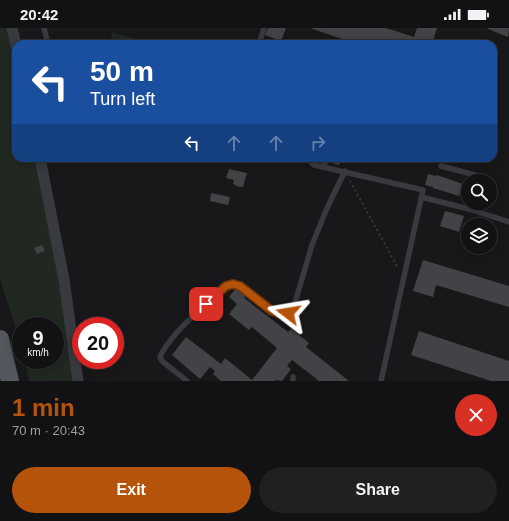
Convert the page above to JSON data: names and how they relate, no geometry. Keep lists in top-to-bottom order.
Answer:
{
  "page": {
    "status": "20:42",
    "turn": ["50 m", "Turn left"],
    "speed": "9 km/h",
    "limit": "20",
    "heading": ["1 min", "70 m · 20:43"],
    "buttons": ["Exit", "Share"]
  }
}
